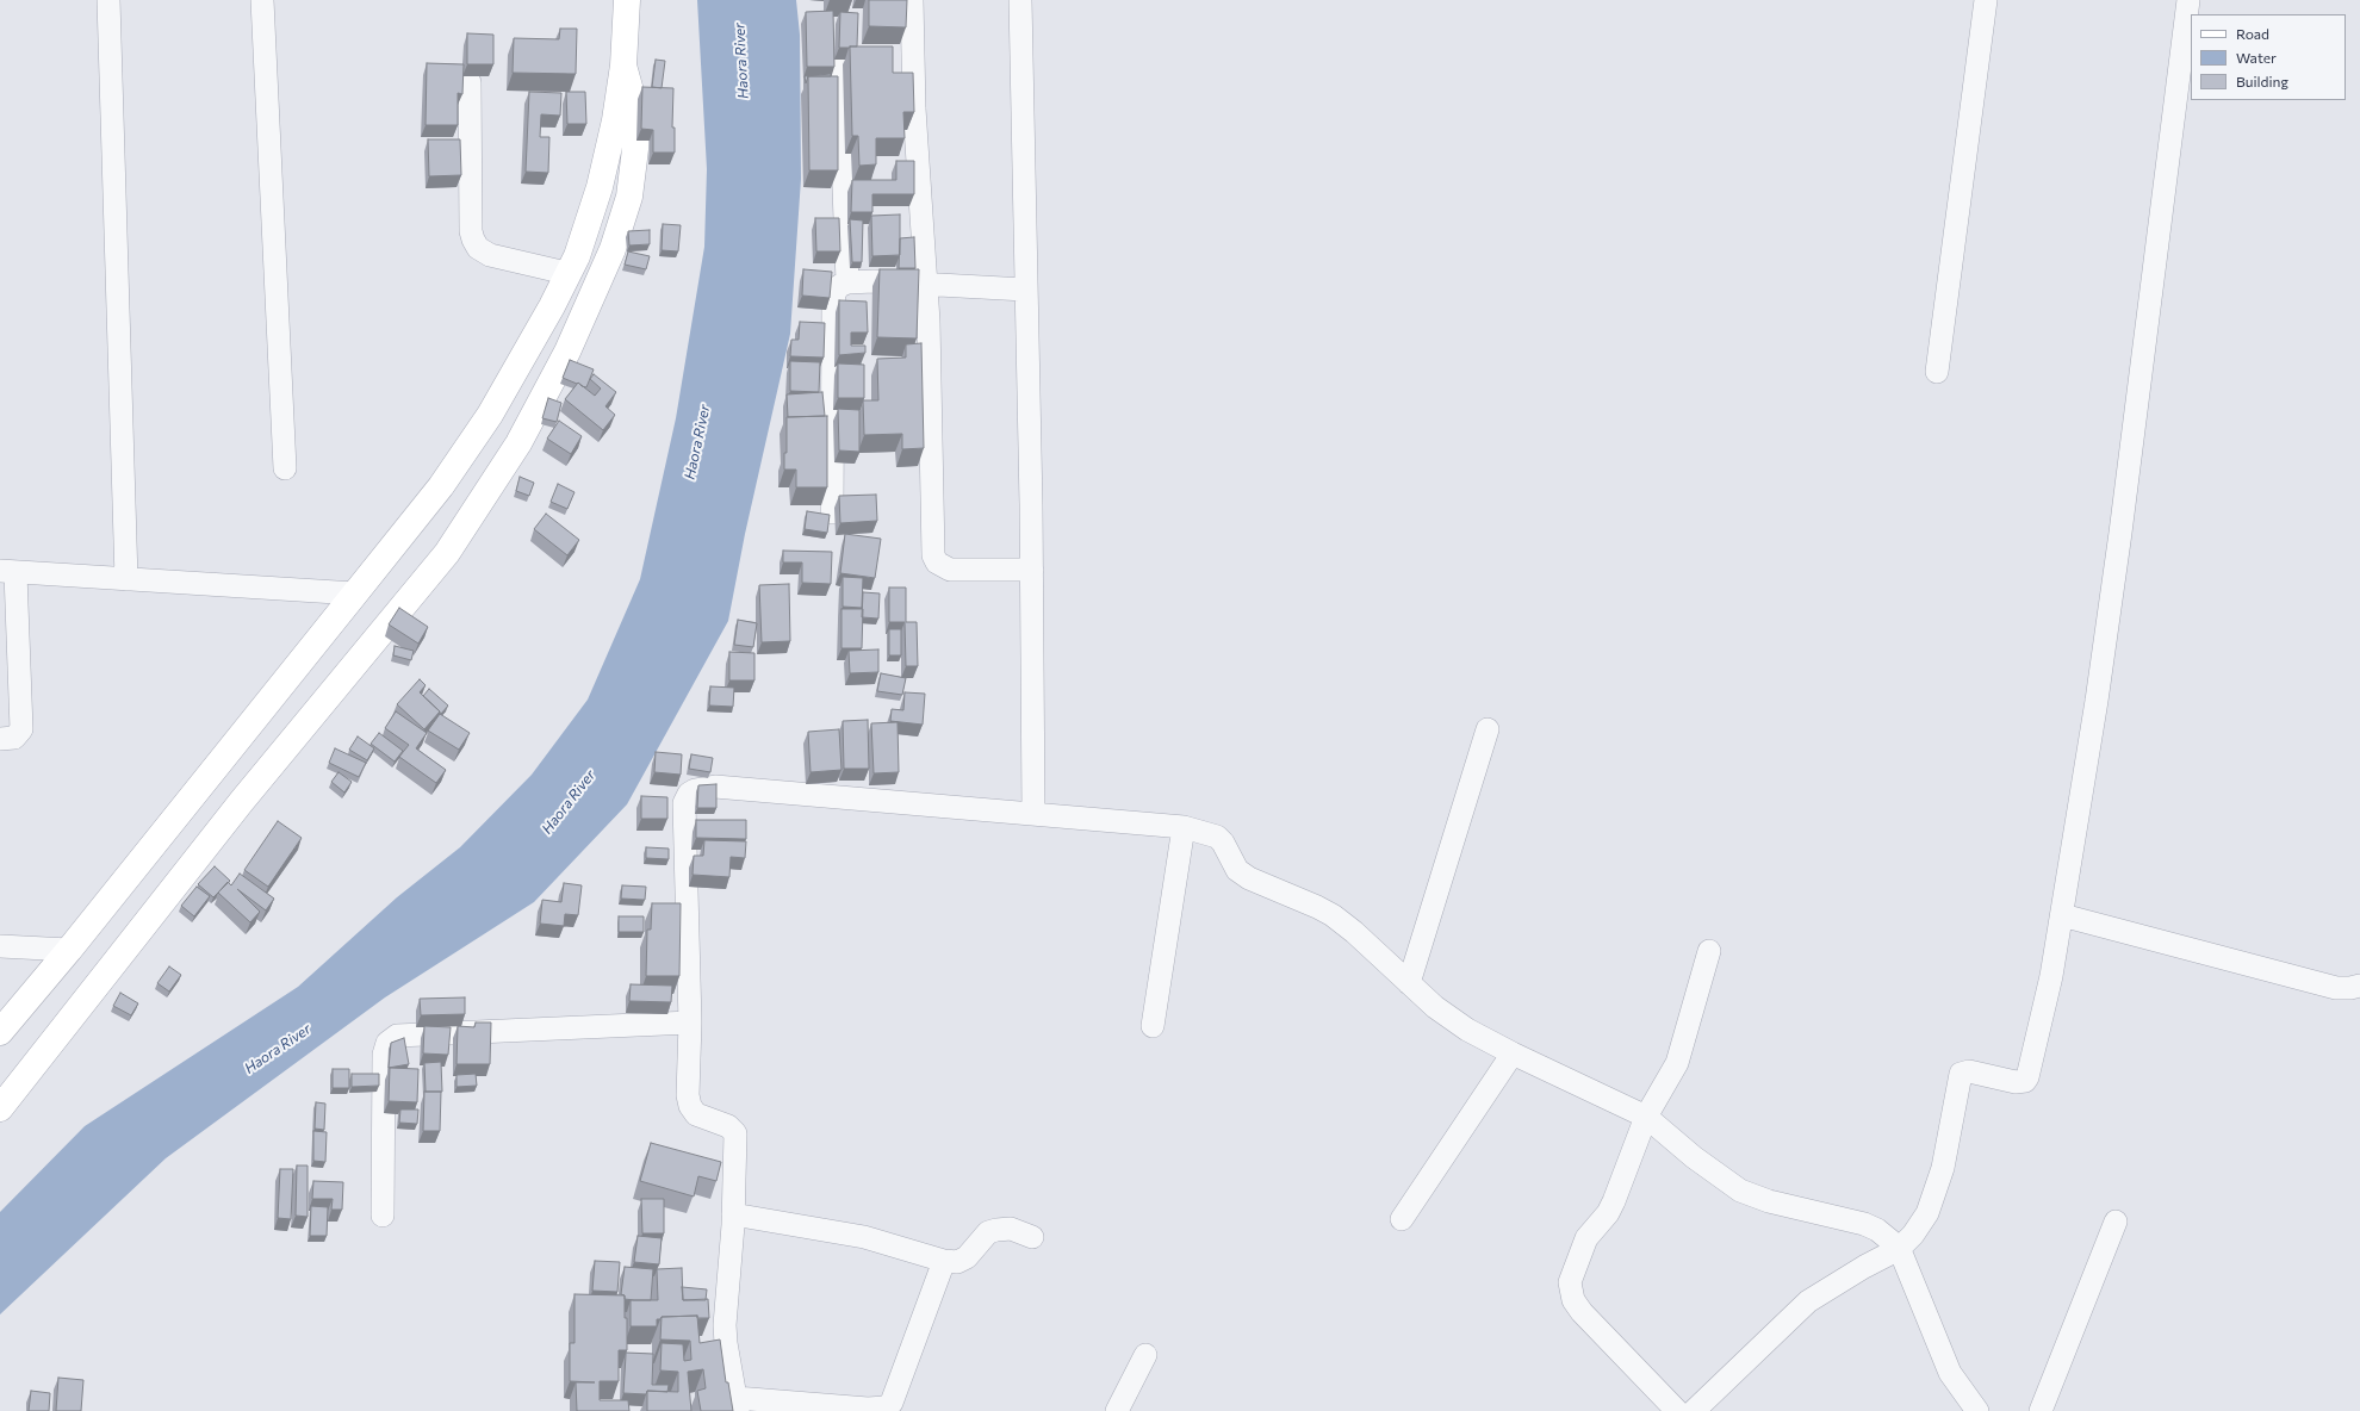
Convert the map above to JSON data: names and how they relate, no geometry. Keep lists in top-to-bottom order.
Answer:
{
  "water": ["Haora River"],
  "legend": ["Road", "Water", "Building"]
}
